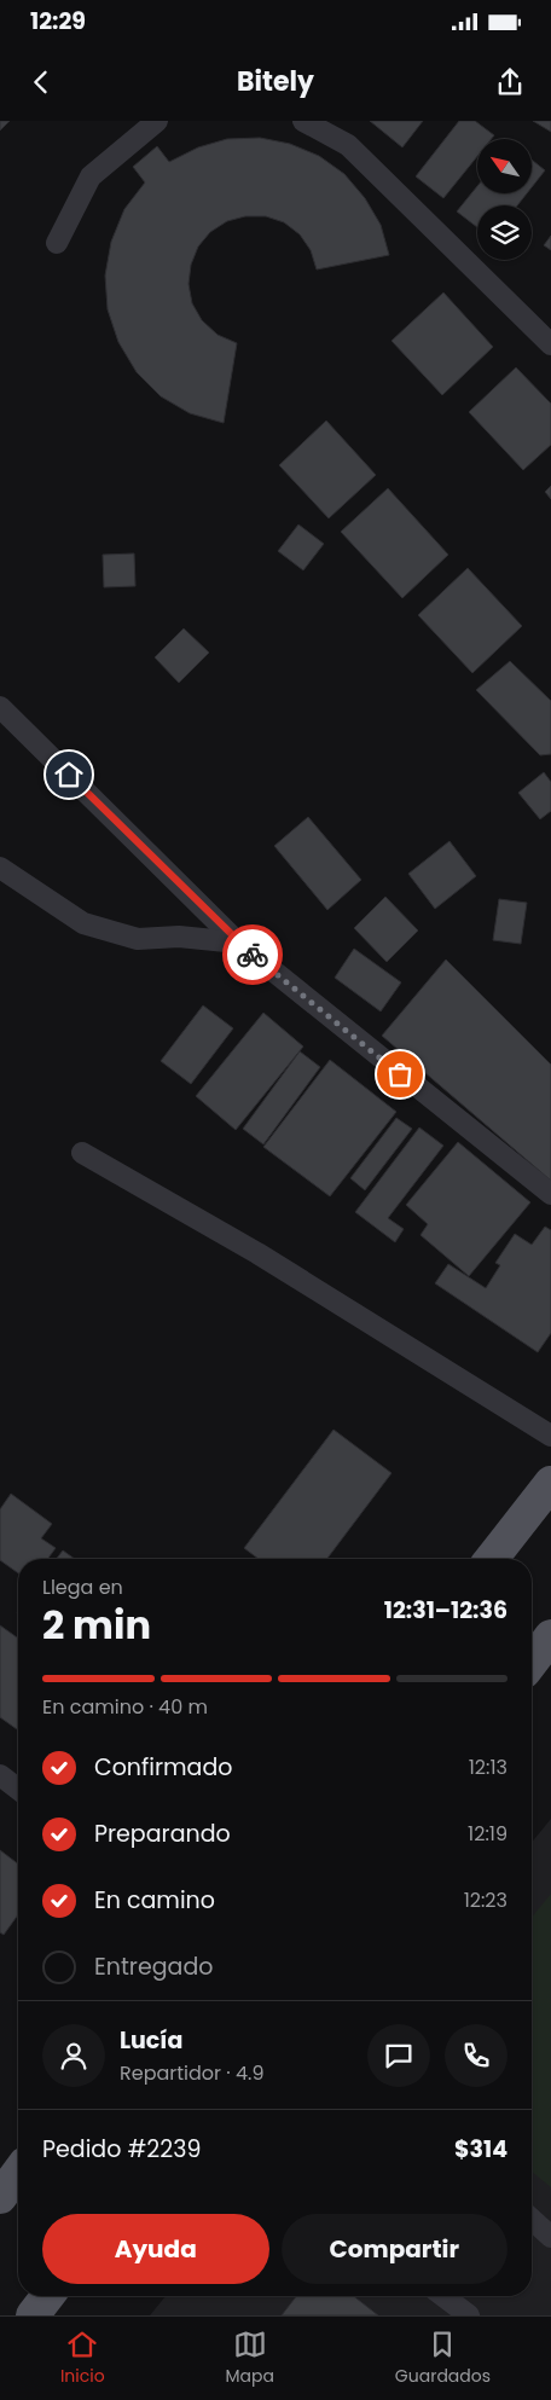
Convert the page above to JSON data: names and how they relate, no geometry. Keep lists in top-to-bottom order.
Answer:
{
  "north": "top left",
  "page": {
    "status": "12:29",
    "header": "Bitely",
    "heading": ["2 min", "Llega en", "12:31–12:36"],
    "panel": [
      "Lucía",
      "Repartidor · 4.9",
      "Pedido #2239",
      "$314"
    ],
    "bar": "En camino · 40 m",
    "list": [
      ["Confirmado", "12:13"],
      ["Preparando", "12:19"],
      ["En camino", "12:23"],
      "Entregado"
    ],
    "buttons": ["Ayuda", "Compartir"],
    "tabs": ["Inicio", "Mapa", "Guardados"]
  }
}
